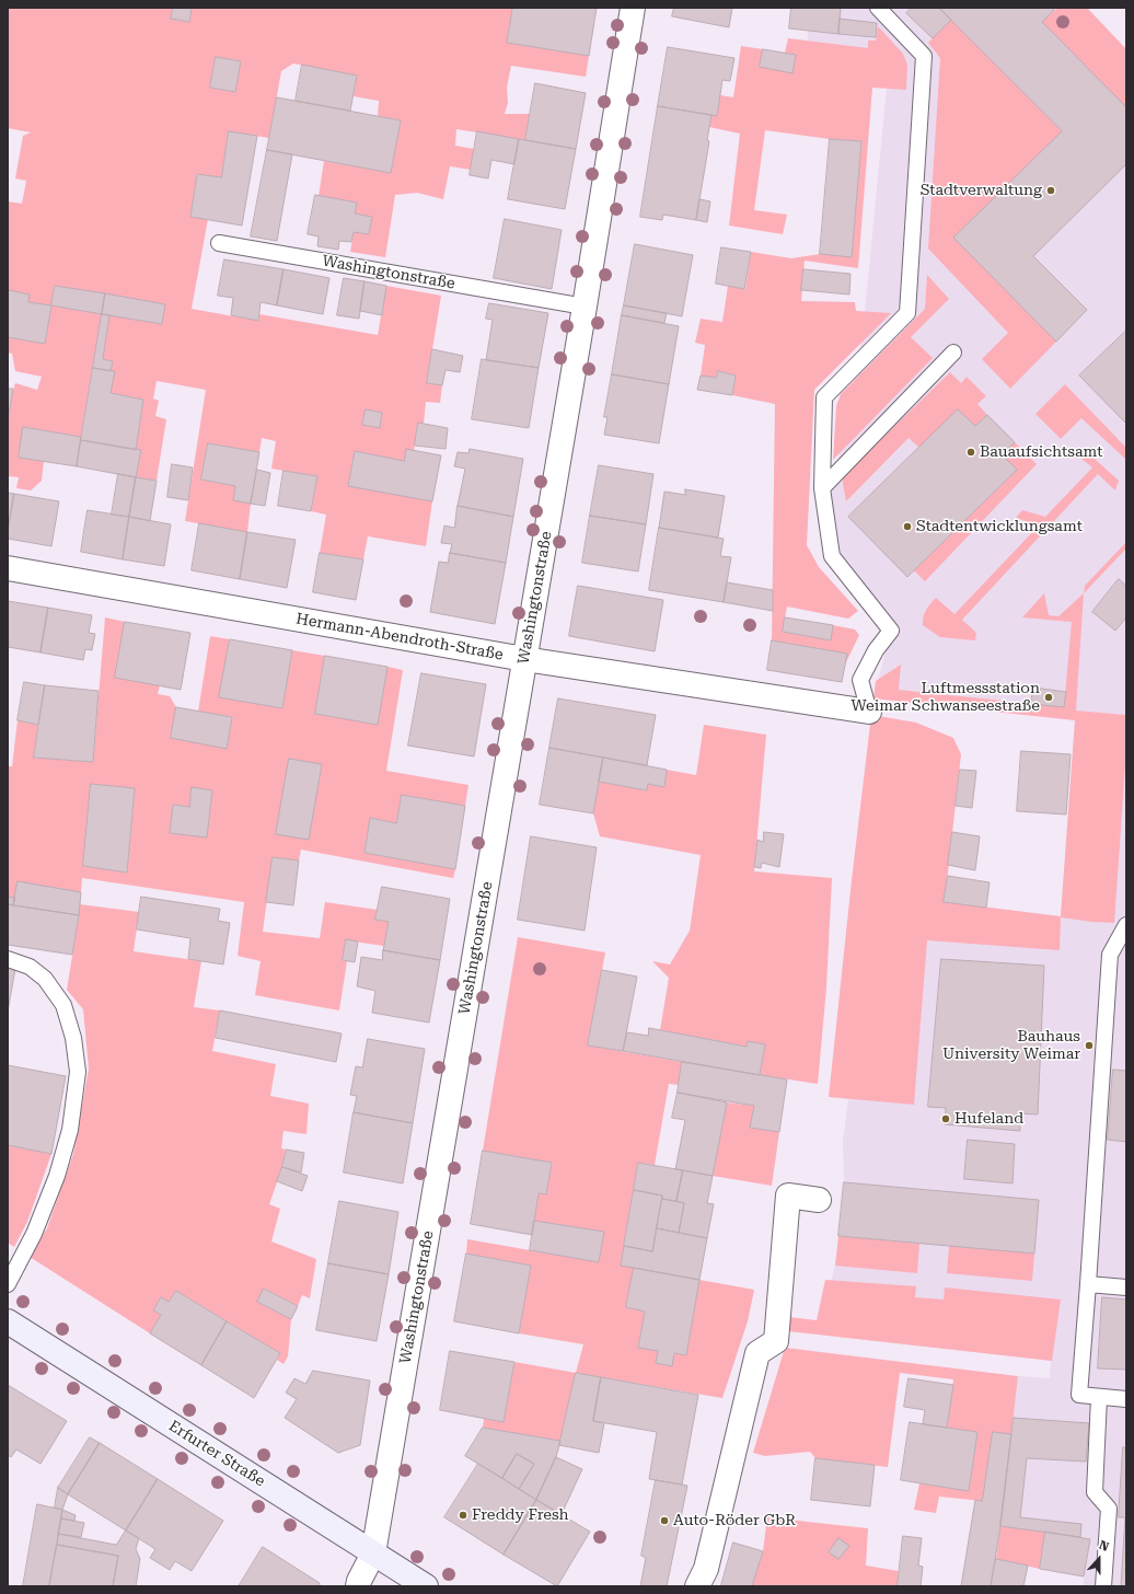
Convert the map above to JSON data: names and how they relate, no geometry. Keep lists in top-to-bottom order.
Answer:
{
  "streets": {
    "street": ["Washingtonstraße", "Hermann-Abendroth-Straße", "Erfurter Straße"]
  },
  "crossings": [
    ["Washingtonstraße", "Hermann-Abendroth-Straße"],
    ["Washingtonstraße", "Erfurter Straße"]
  ],
  "places": [
    "Stadtverwaltung",
    "Bauaufsichtsamt",
    "Stadtentwicklungsamt",
    "Luftmessstation Weimar Schwanseestraße",
    "Bauhaus University Weimar",
    "Hufeland",
    "Freddy Fresh",
    "Auto-Röder GbR"
  ],
  "north": "top"
}
